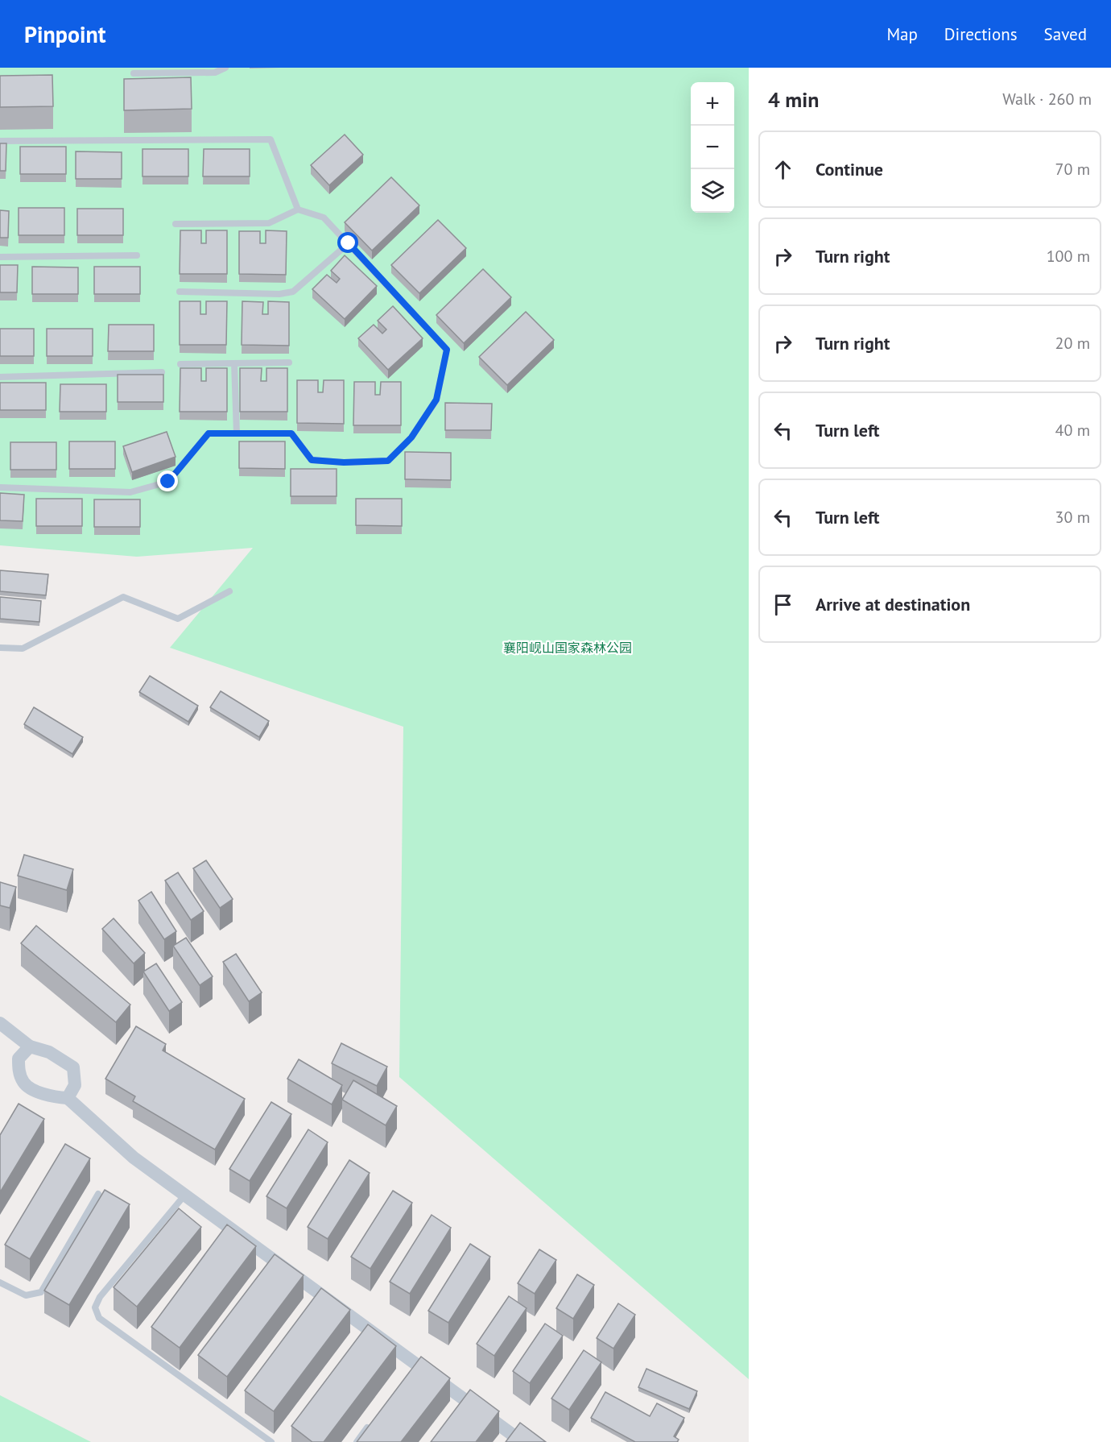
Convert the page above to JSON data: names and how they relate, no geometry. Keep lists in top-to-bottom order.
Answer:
{
  "parks": ["襄阳岘山国家森林公园"],
  "page": {
    "header": "Pinpoint",
    "nav": ["Map", "Directions", "Saved"],
    "heading": ["4 min", "Walk · 260 m"],
    "map_buttons": ["+", "−"],
    "list": [
      ["Continue", "70 m"],
      ["Turn right", "100 m"],
      ["Turn right", "20 m"],
      ["Turn left", "40 m"],
      ["Turn left", "30 m"],
      "Arrive at destination"
    ]
  }
}
